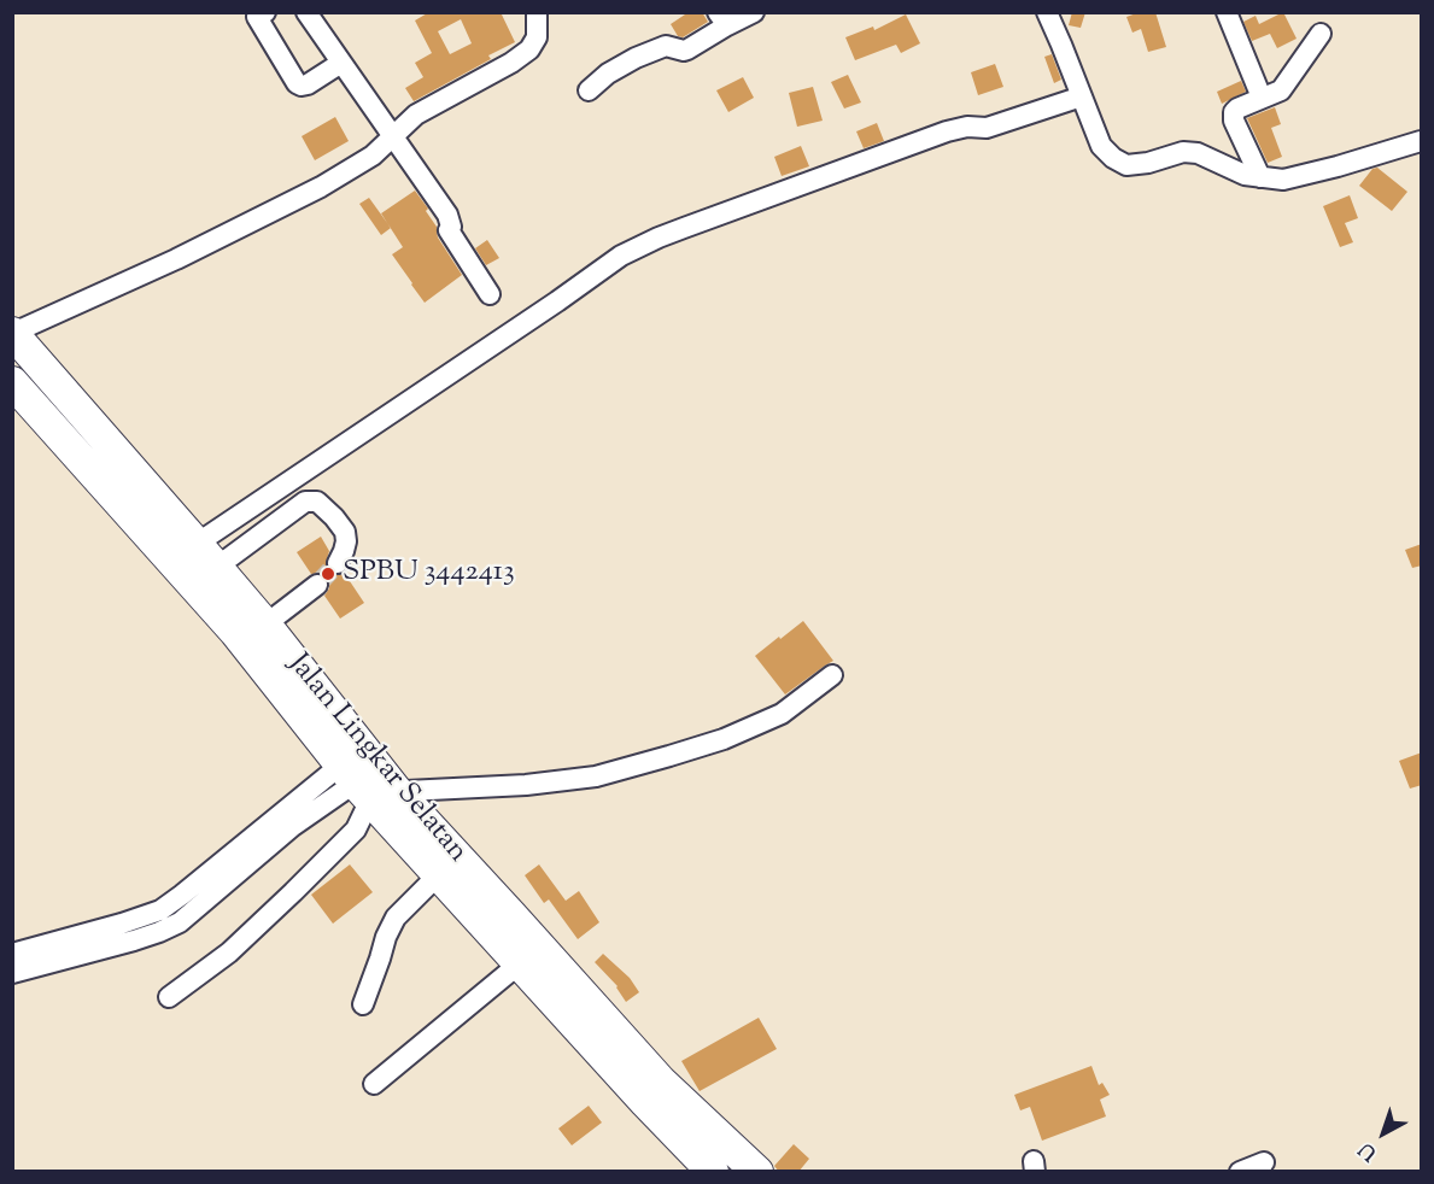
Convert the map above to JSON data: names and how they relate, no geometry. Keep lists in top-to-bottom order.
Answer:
{
  "streets": {
    "highway": ["Jalan Lingkar Selatan"]
  },
  "places": ["SPBU 3442413"],
  "north": "bottom left"
}
